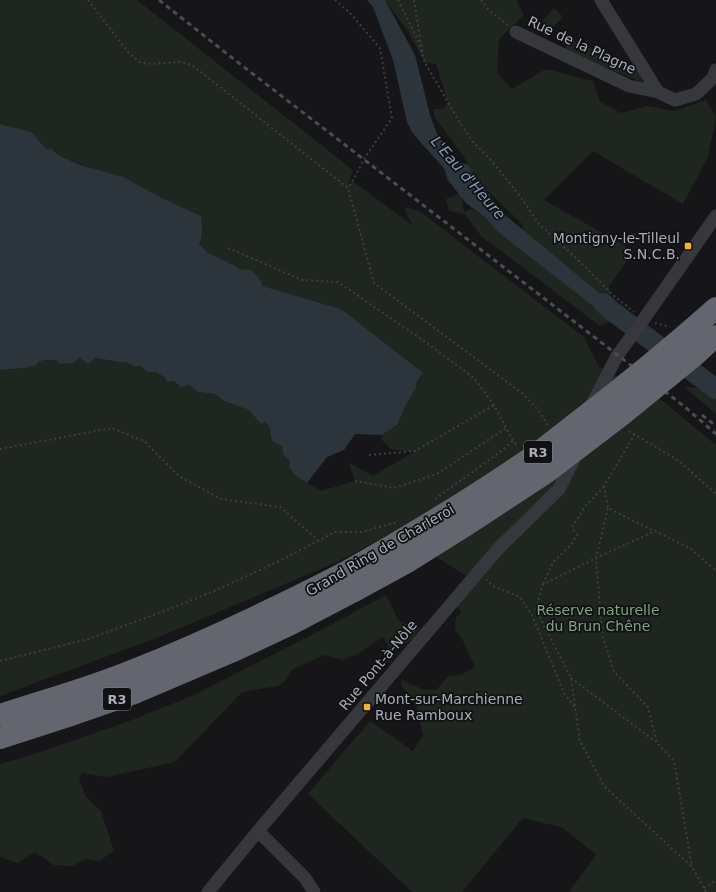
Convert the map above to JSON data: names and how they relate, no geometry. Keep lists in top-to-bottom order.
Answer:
{
  "streets": {
    "highway": ["R3", "Grand Ring de Charleroi"],
    "street": ["Rue de la Plagne", "Rue Pont-à-Nôle"]
  },
  "water": ["L'Eau d'Heure"],
  "parks": ["Réserve naturelle du Brun Chêne"],
  "places": {
    "transit": ["Montigny-le-Tilleul S.N.C.B.", "Mont-sur-Marchienne Rue Ramboux"]
  }
}
